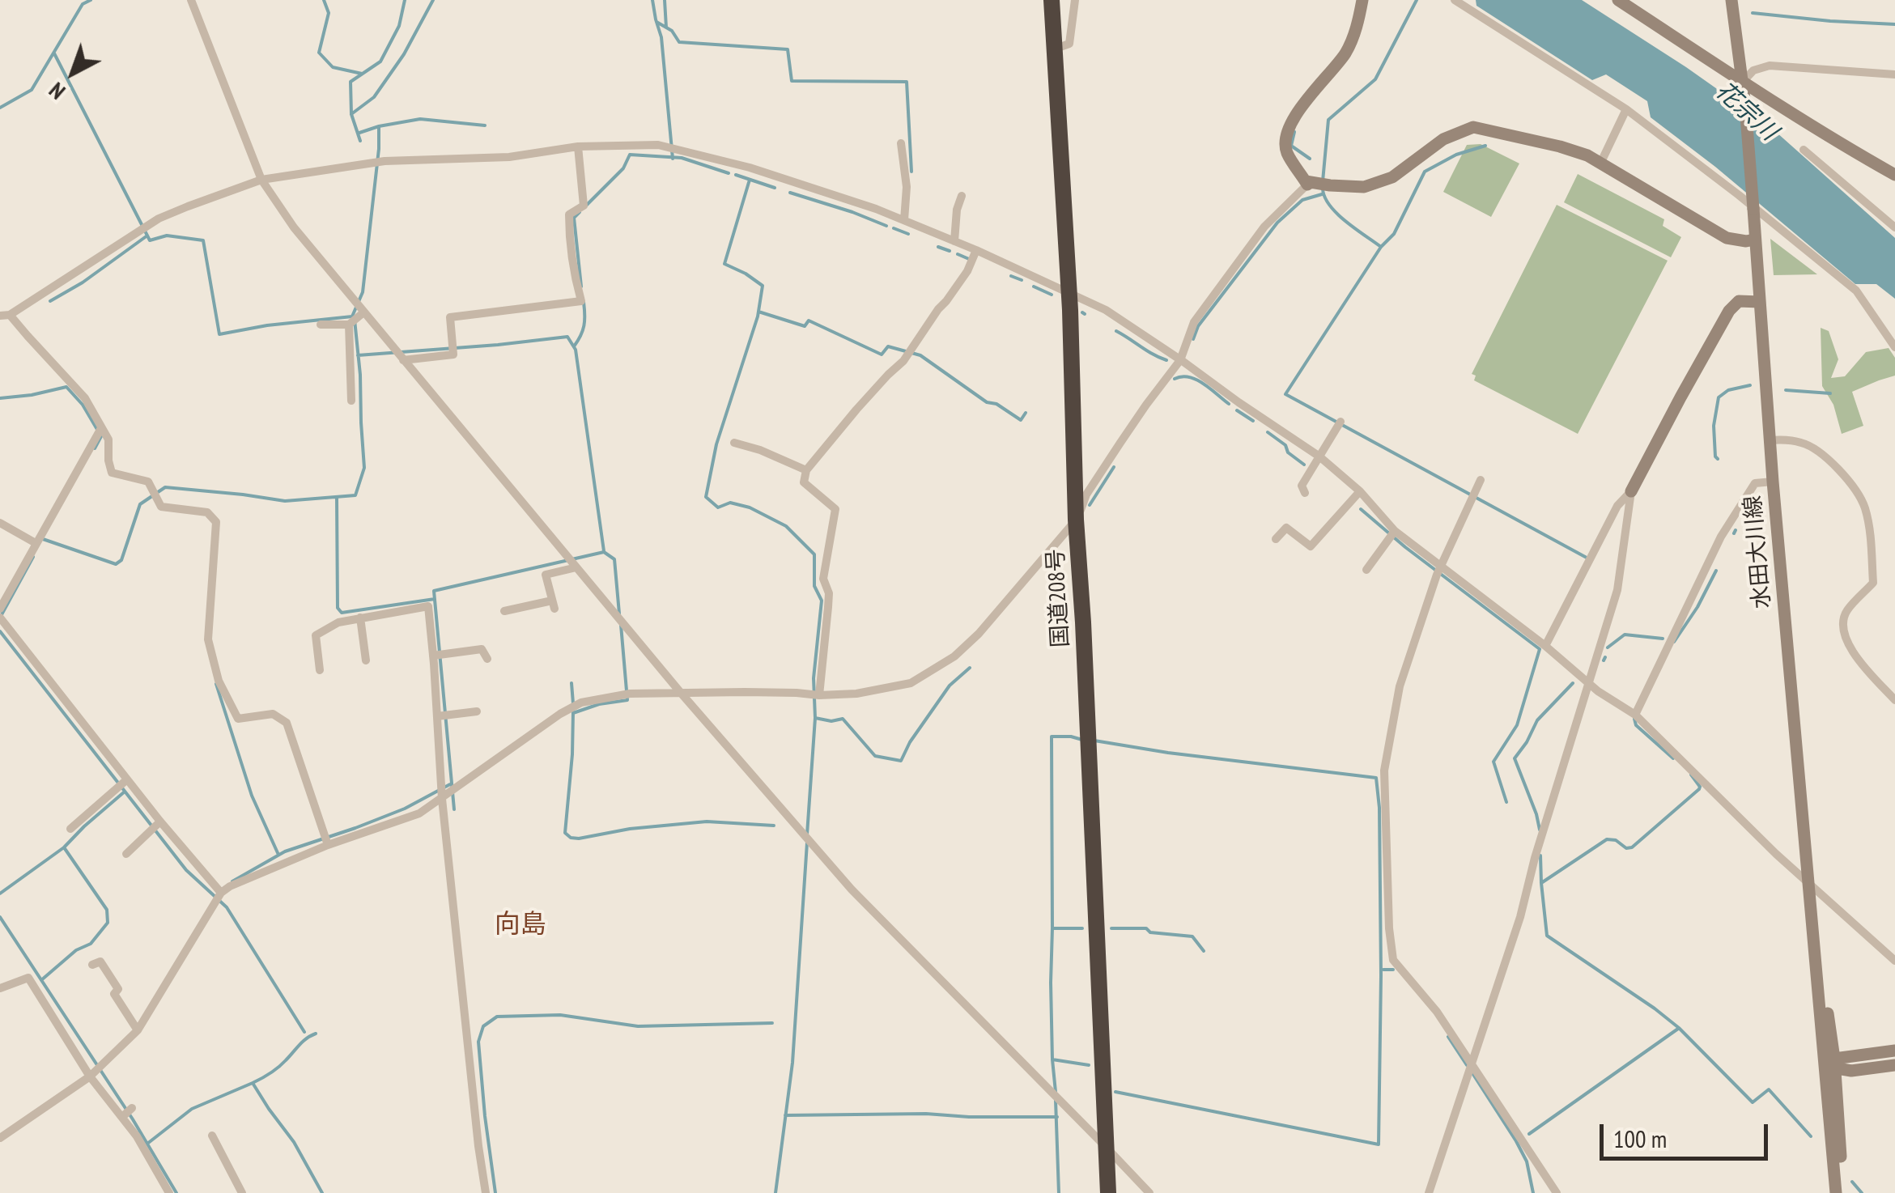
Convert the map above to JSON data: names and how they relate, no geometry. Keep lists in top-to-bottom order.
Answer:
{
  "streets": {
    "highway": ["国道208号"],
    "main road": ["水田大川線"]
  },
  "districts": ["向島"],
  "water": ["花宗川"],
  "scale_bar": "100 m",
  "north": "bottom left"
}
